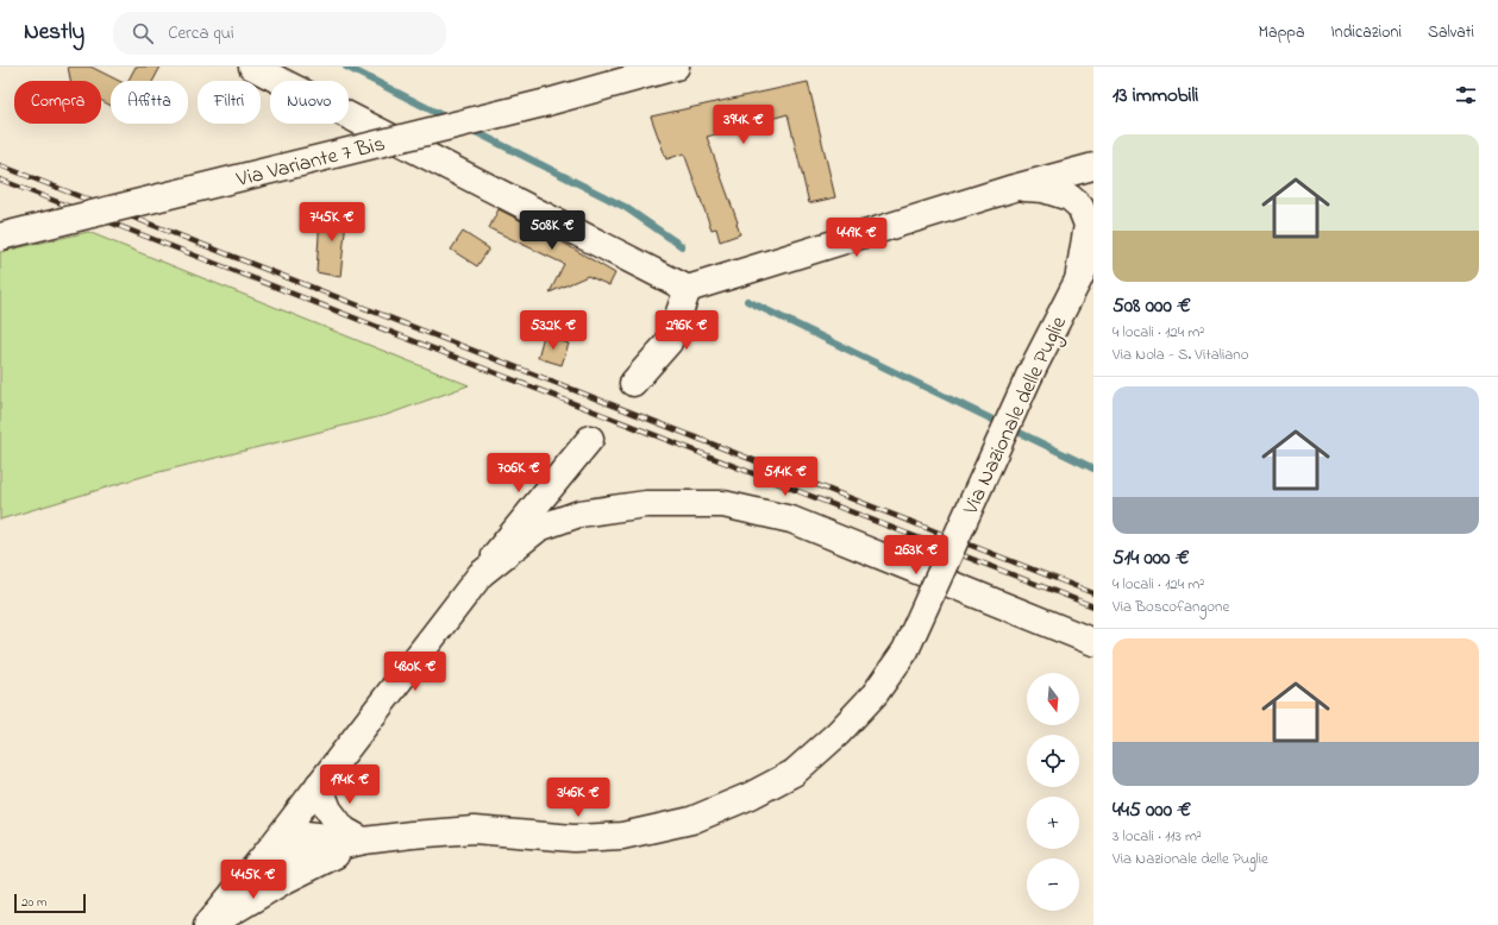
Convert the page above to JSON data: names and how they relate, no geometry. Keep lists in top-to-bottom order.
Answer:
{
  "streets": {
    "main road": ["Via Variante 7 Bis", "Via Nazionale delle Puglie"]
  },
  "scale_bar": "20 m",
  "north": "bottom",
  "page": {
    "header": "Nestly",
    "search": "Cerca qui",
    "nav": ["Mappa", "Indicazioni", "Salvati"],
    "heading": "13 immobili",
    "chip": [
      "Compra",
      "Affitta",
      "Filtri",
      "Nuovo"
    ],
    "price": [
      "394K €",
      "745K €",
      "508K €",
      "449K €",
      "532K €",
      "296K €",
      "706K €",
      "514K €",
      "263K €",
      "480K €",
      "194K €",
      "346K €",
      "445K €"
    ],
    "list": [
      {
        "name": "508 000 €",
        "note": "4 locali · 124 m² · Via Nola - S. Vitaliano"
      },
      {
        "name": "514 000 €",
        "note": "4 locali · 124 m² · Via Boscofangone"
      },
      {
        "name": "445 000 €",
        "note": "3 locali · 113 m² · Via Nazionale delle Puglie"
      }
    ],
    "map_buttons": ["+", "−"],
    "scale": "20 m"
  }
}
